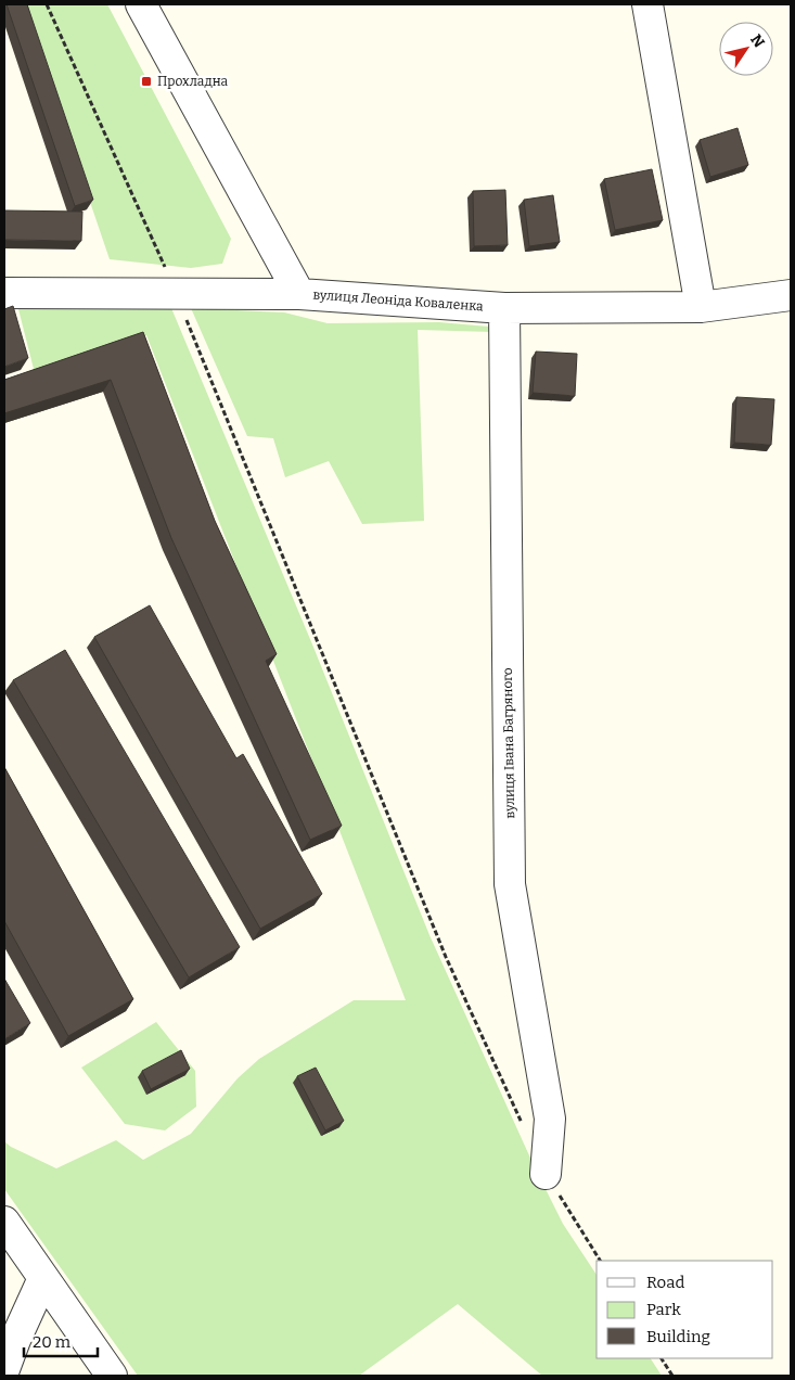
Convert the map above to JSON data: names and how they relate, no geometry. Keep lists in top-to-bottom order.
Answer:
{
  "streets": {
    "street": ["вулиця Леоніда Коваленка", "вулиця Івана Багряного"]
  },
  "crossings": [
    ["вулиця Леоніда Коваленка", "вулиця Івана Багряного"]
  ],
  "places": {
    "transit": ["Прохладна"]
  },
  "legend": ["Road", "Park", "Building"],
  "scale_bar": "20 m",
  "north": "top right"
}
